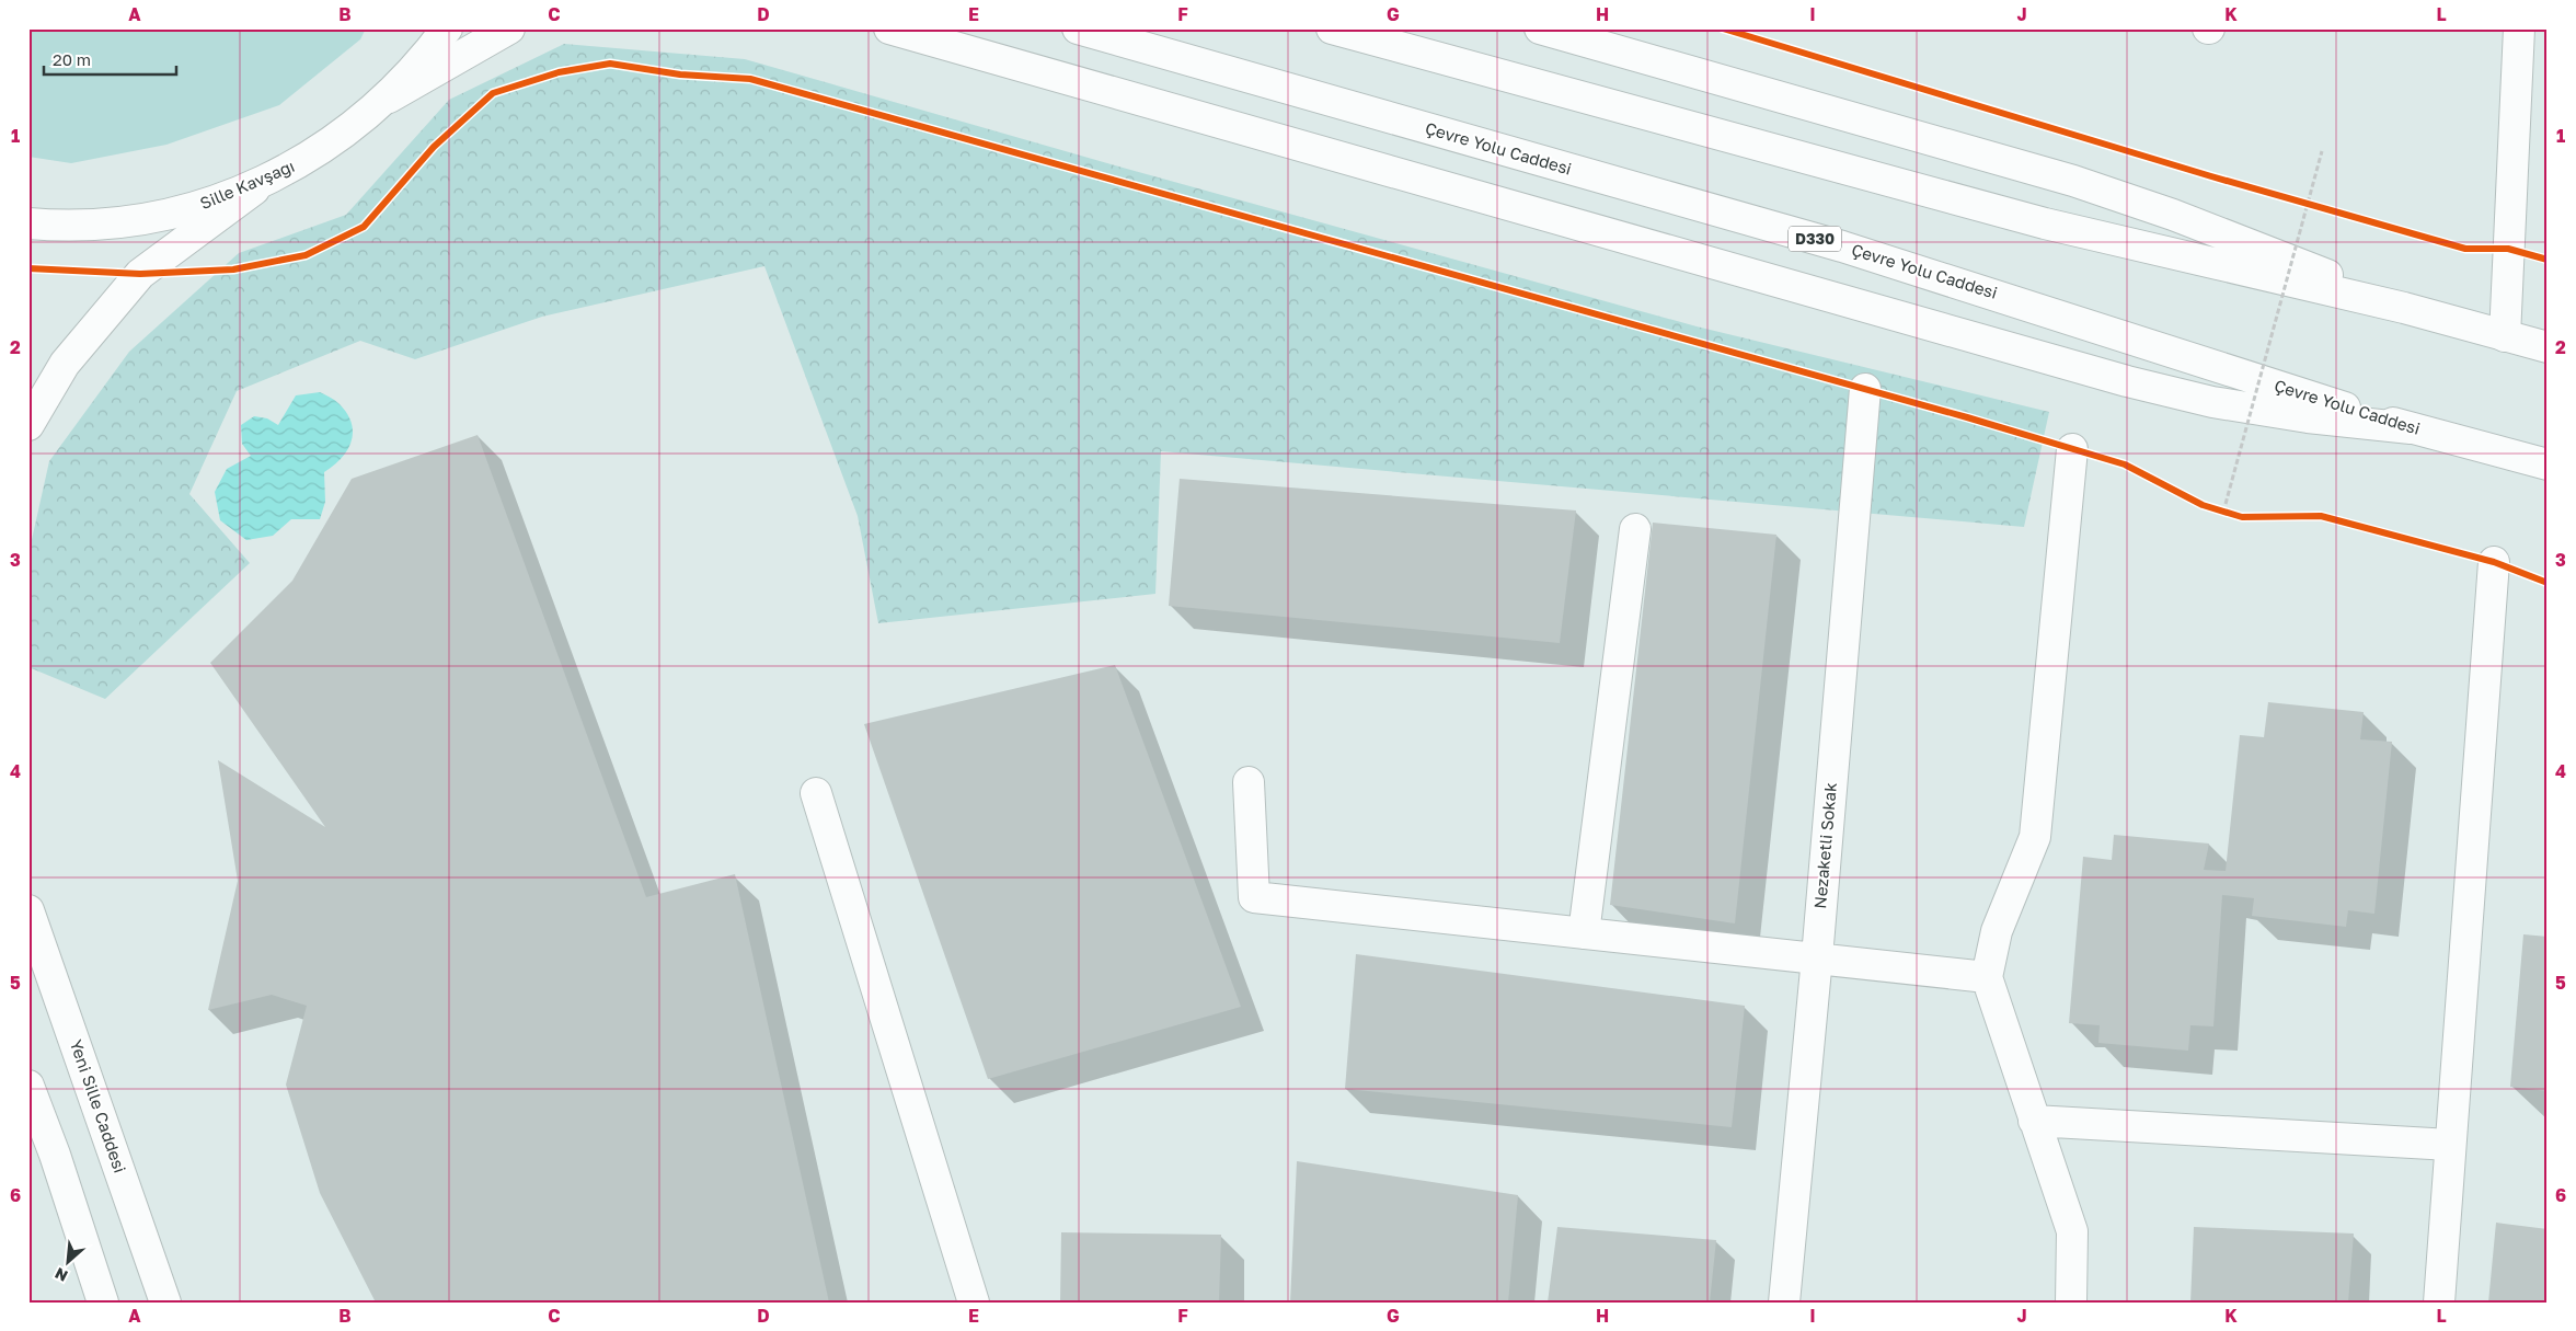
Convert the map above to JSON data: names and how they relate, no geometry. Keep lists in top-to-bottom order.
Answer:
{
  "streets": {
    "main road": [
      "Çevre Yolu Caddesi",
      "Sille Kavşağı",
      "D330",
      "Nezaketli Sokak",
      "Yeni Sille Caddesi"
    ]
  },
  "scale_bar": "20 m",
  "north": "bottom left",
  "grid": {
    "columns": [
      "A",
      "B",
      "C",
      "D",
      "E",
      "F",
      "G",
      "H",
      "I",
      "J",
      "K",
      "L"
    ],
    "rows": [
      "1",
      "2",
      "3",
      "4",
      "5",
      "6"
    ]
  }
}
